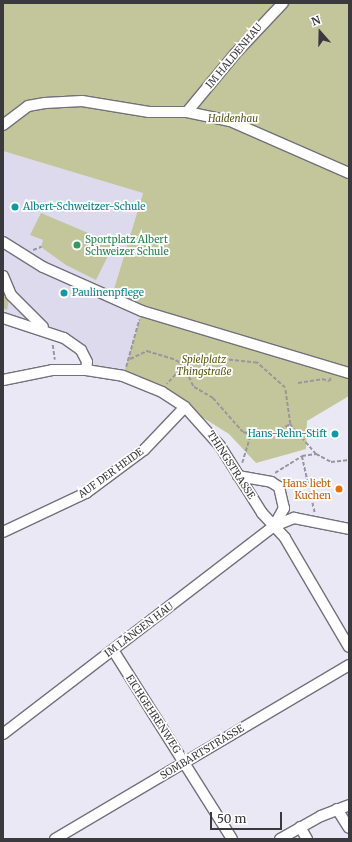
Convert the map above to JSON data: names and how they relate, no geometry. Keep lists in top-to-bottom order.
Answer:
{
  "streets": {
    "street": [
      "IM HALDENHAU",
      "THINGSTRASSE",
      "AUF DER HEIDE",
      "IM LANGEN HAU",
      "EICHGEHRENWEG",
      "SOMBARTSTRASSE"
    ]
  },
  "crossings": [
    ["THINGSTRASSE", "AUF DER HEIDE"],
    ["THINGSTRASSE", "IM LANGEN HAU"],
    ["IM LANGEN HAU", "EICHGEHRENWEG"],
    ["EICHGEHRENWEG", "SOMBARTSTRASSE"]
  ],
  "parks": ["Haldenhau", "Spielplatz Thingstraße"],
  "places": [
    "Albert-Schweitzer-Schule",
    "Sportplatz Albert Schweizer Schule",
    "Paulinenpflege",
    "Hans-Rehn-Stift",
    "Hans liebt Kuchen"
  ],
  "scale_bar": "50 m",
  "north": "top"
}
